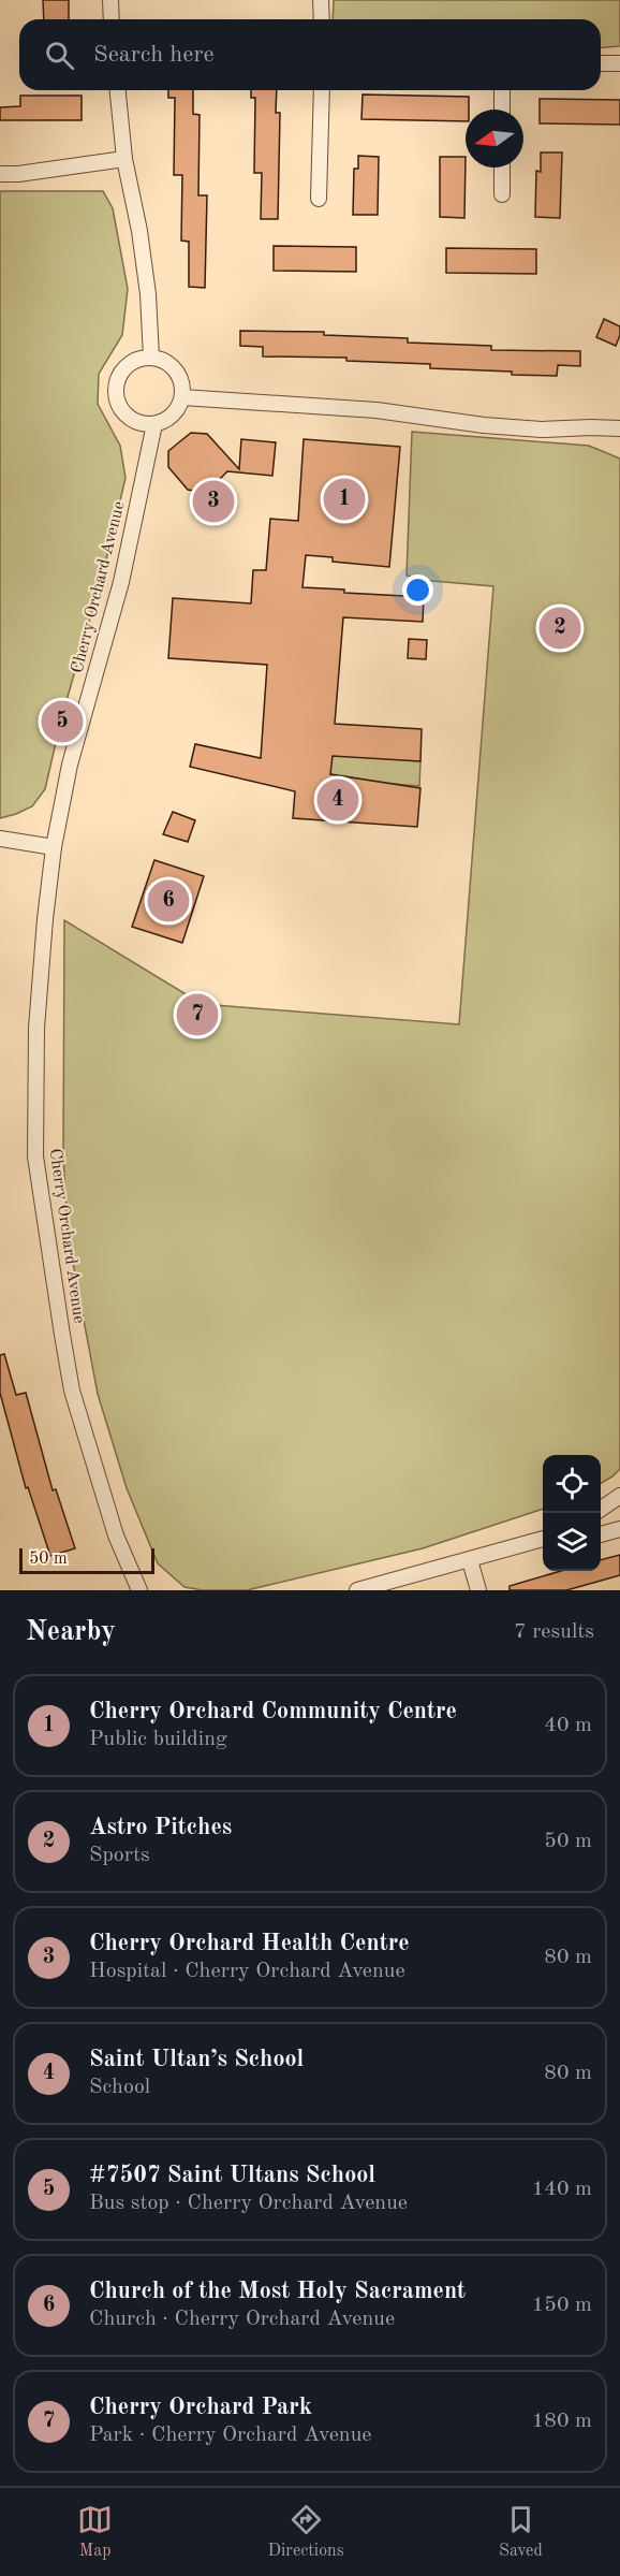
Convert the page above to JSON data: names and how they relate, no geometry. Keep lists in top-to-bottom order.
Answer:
{
  "streets": {
    "street": ["Cherry Orchard Avenue"]
  },
  "scale_bar": "50 m",
  "north": "left",
  "page": {
    "search": "Search here",
    "pins": [
      "1",
      "3",
      "2",
      "5",
      "4",
      "6",
      "7"
    ],
    "scale": "50 m",
    "heading": ["Nearby", "7 results"],
    "list": [
      {
        "mark": "1",
        "name": "Cherry Orchard Community Centre",
        "note": "Public building",
        "value": "40 m"
      },
      {
        "mark": "2",
        "name": "Astro Pitches",
        "note": "Sports",
        "value": "50 m"
      },
      {
        "mark": "3",
        "name": "Cherry Orchard Health Centre",
        "note": "Hospital · Cherry Orchard Avenue",
        "value": "80 m"
      },
      {
        "mark": "4",
        "name": "Saint Ultan’s School",
        "note": "School",
        "value": "80 m"
      },
      {
        "mark": "5",
        "name": "#7507 Saint Ultans School",
        "note": "Bus stop · Cherry Orchard Avenue",
        "value": "140 m"
      },
      {
        "mark": "6",
        "name": "Church of the Most Holy Sacrament",
        "note": "Church · Cherry Orchard Avenue",
        "value": "150 m"
      },
      {
        "mark": "7",
        "name": "Cherry Orchard Park",
        "note": "Park · Cherry Orchard Avenue",
        "value": "180 m"
      }
    ],
    "nav": ["Map", "Directions", "Saved"]
  }
}
